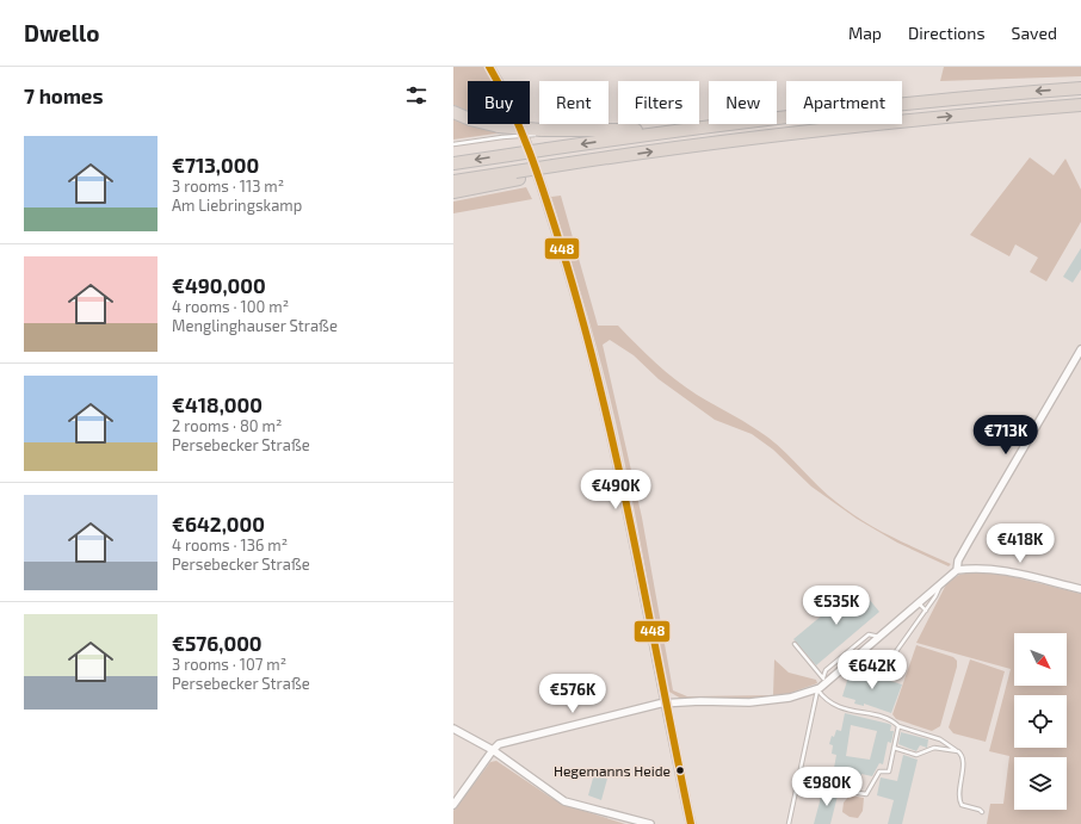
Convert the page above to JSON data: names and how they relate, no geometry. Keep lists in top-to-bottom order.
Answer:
{
  "places": ["Hegemanns Heide"],
  "lines": ["transit line 448"],
  "north": "bottom right",
  "page": {
    "header": "Dwello",
    "nav": ["Map", "Directions", "Saved"],
    "heading": "7 homes",
    "chip": [
      "Buy",
      "Rent",
      "Filters",
      "New",
      "Apartment"
    ],
    "list": [
      {
        "name": "€713,000",
        "note": "3 rooms · 113 m² · Am Liebringskamp"
      },
      {
        "name": "€490,000",
        "note": "4 rooms · 100 m² · Menglinghauser Straße"
      },
      {
        "name": "€418,000",
        "note": "2 rooms · 80 m² · Persebecker Straße"
      },
      {
        "name": "€642,000",
        "note": "4 rooms · 136 m² · Persebecker Straße"
      },
      {
        "name": "€576,000",
        "note": "3 rooms · 107 m² · Persebecker Straße"
      }
    ],
    "price": [
      "€713K",
      "€490K",
      "€418K",
      "€535K",
      "€642K",
      "€576K",
      "€980K"
    ]
  }
}
